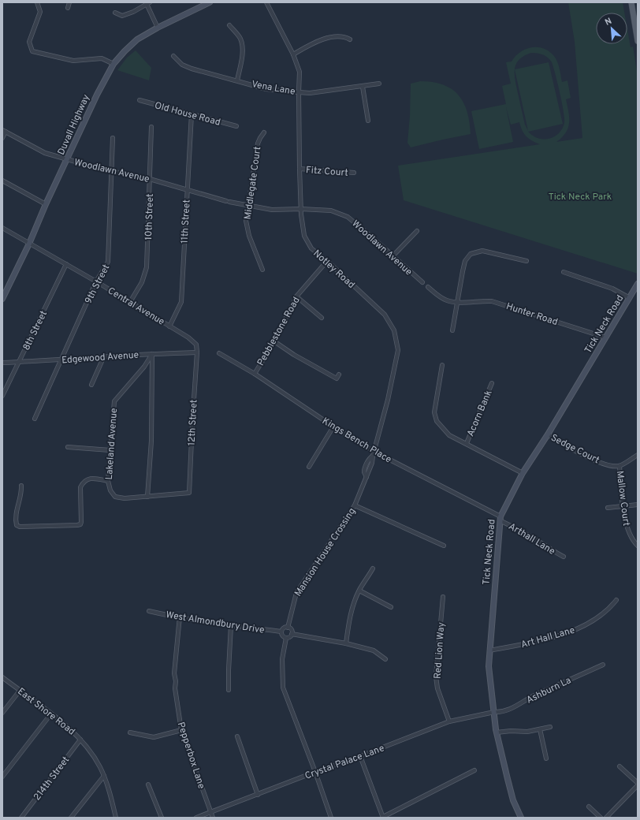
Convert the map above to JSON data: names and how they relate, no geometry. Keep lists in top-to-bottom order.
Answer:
{
  "streets": {
    "street": [
      "Vena Lane",
      "Old House Road",
      "Duvall Highway",
      "Woodlawn Avenue",
      "Fitz Court",
      "Middlegate Court",
      "10th Street",
      "11th Street",
      "Notley Road",
      "9th Street",
      "Central Avenue",
      "Hunter Road",
      "Tick Neck Road",
      "8th Street",
      "Pebblestone Road",
      "Edgewood Avenue",
      "Acorn Bank",
      "12th Street",
      "Kings Bench Place",
      "Lakeland Avenue",
      "Sedge Court",
      "Mallow Court",
      "Arthall Lane",
      "Mansion House Crossing",
      "West Almondbury Drive",
      "Art Hall Lane",
      "Red Lion Way",
      "Ashburn La",
      "East Shore Road",
      "Pepperbox Lane",
      "Crystal Palace Lane",
      "214th Street"
    ]
  },
  "crossings": [
    ["Vena Lane", "Notley Road"],
    ["Old House Road", "11th Street"],
    ["Duvall Highway", "Woodlawn Avenue"],
    ["Duvall Highway", "Central Avenue"],
    ["Woodlawn Avenue", "Middlegate Court"],
    ["Woodlawn Avenue", "10th Street"],
    ["Woodlawn Avenue", "11th Street"],
    ["Woodlawn Avenue", "Notley Road"],
    ["Woodlawn Avenue", "9th Street"],
    ["Fitz Court", "Notley Road"],
    ["10th Street", "Central Avenue"],
    ["11th Street", "Central Avenue"],
    ["Notley Road", "Pebblestone Road"],
    ["Notley Road", "Kings Bench Place"],
    ["Notley Road", "Mansion House Crossing"],
    ["9th Street", "Central Avenue"],
    ["9th Street", "Edgewood Avenue"],
    ["Central Avenue", "8th Street"],
    ["Central Avenue", "Edgewood Avenue"],
    ["Central Avenue", "12th Street"],
    ["Hunter Road", "Tick Neck Road"],
    ["Tick Neck Road", "Kings Bench Place"],
    ["Tick Neck Road", "Sedge Court"],
    ["Tick Neck Road", "Arthall Lane"],
    ["Tick Neck Road", "Art Hall Lane"],
    ["Tick Neck Road", "Ashburn La"],
    ["Tick Neck Road", "Crystal Palace Lane"],
    ["8th Street", "Edgewood Avenue"],
    ["Pebblestone Road", "Kings Bench Place"],
    ["Edgewood Avenue", "12th Street"],
    ["Edgewood Avenue", "Lakeland Avenue"],
    ["12th Street", "Lakeland Avenue"],
    ["Kings Bench Place", "Arthall Lane"],
    ["Kings Bench Place", "Mansion House Crossing"],
    ["Sedge Court", "Mallow Court"],
    ["Mansion House Crossing", "West Almondbury Drive"],
    ["West Almondbury Drive", "Pepperbox Lane"],
    ["Red Lion Way", "Crystal Palace Lane"],
    ["Ashburn La", "Crystal Palace Lane"],
    ["East Shore Road", "214th Street"],
    ["Pepperbox Lane", "Crystal Palace Lane"]
  ],
  "parks": ["Tick Neck Park"],
  "north": "top left"
}
